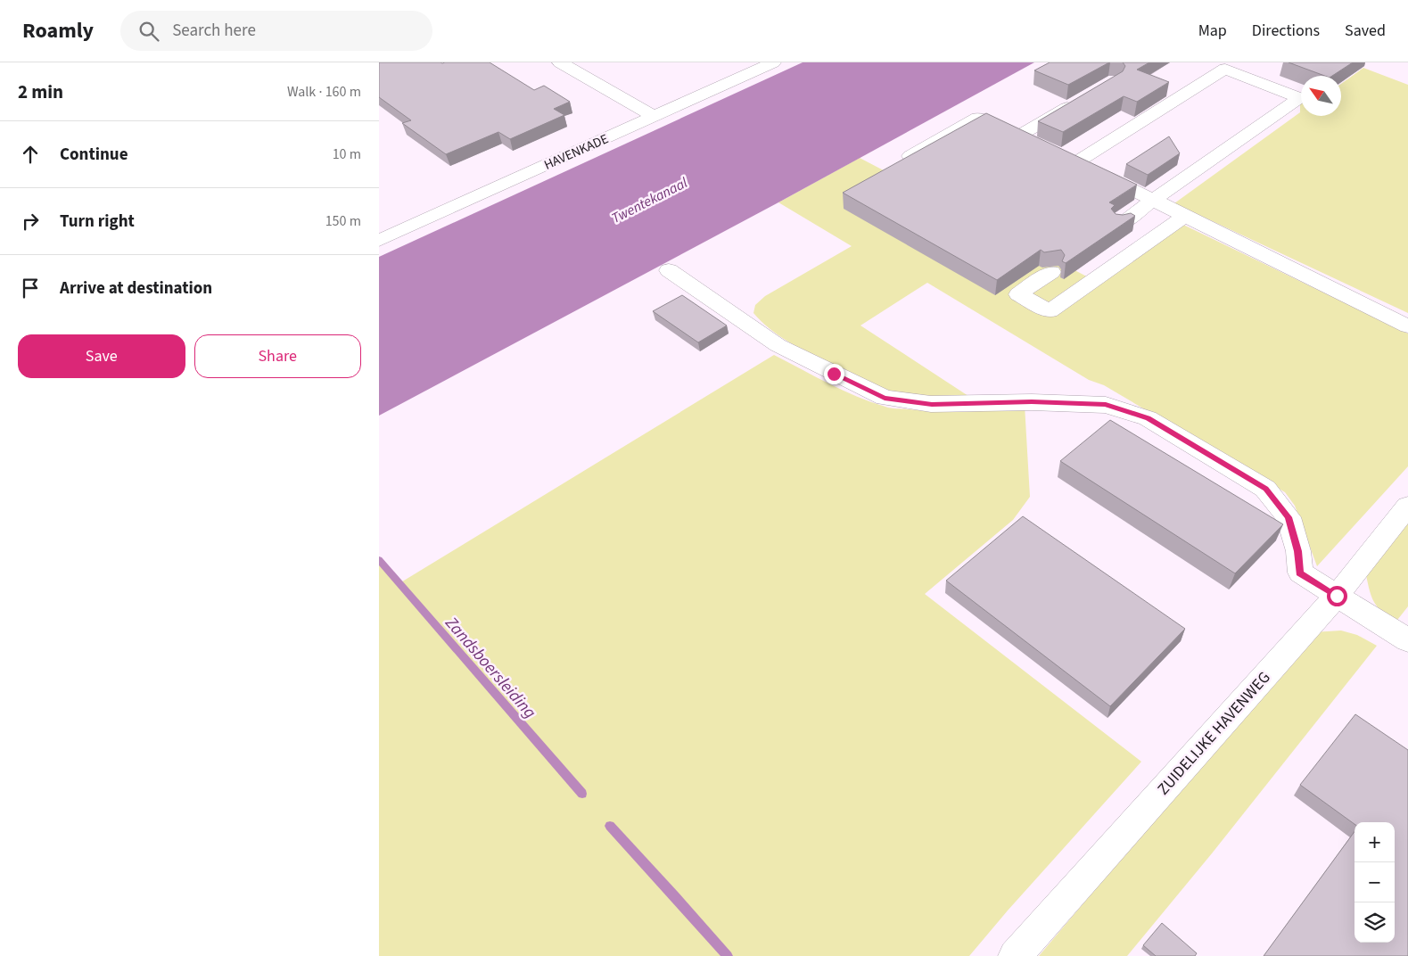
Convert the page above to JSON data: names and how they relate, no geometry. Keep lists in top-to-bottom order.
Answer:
{
  "streets": {
    "street": ["HAVENKADE", "ZUIDELIJKE HAVENWEG"]
  },
  "water": ["Twentekanaal", "Zandsboersleiding"],
  "north": "top left",
  "page": {
    "header": "Roamly",
    "search": "Search here",
    "nav": ["Map", "Directions", "Saved"],
    "heading": ["2 min", "Walk · 160 m"],
    "list": [
      ["Continue", "10 m"],
      ["Turn right", "150 m"],
      "Arrive at destination"
    ],
    "buttons": ["Save", "Share"],
    "map_buttons": ["+", "−"]
  }
}
